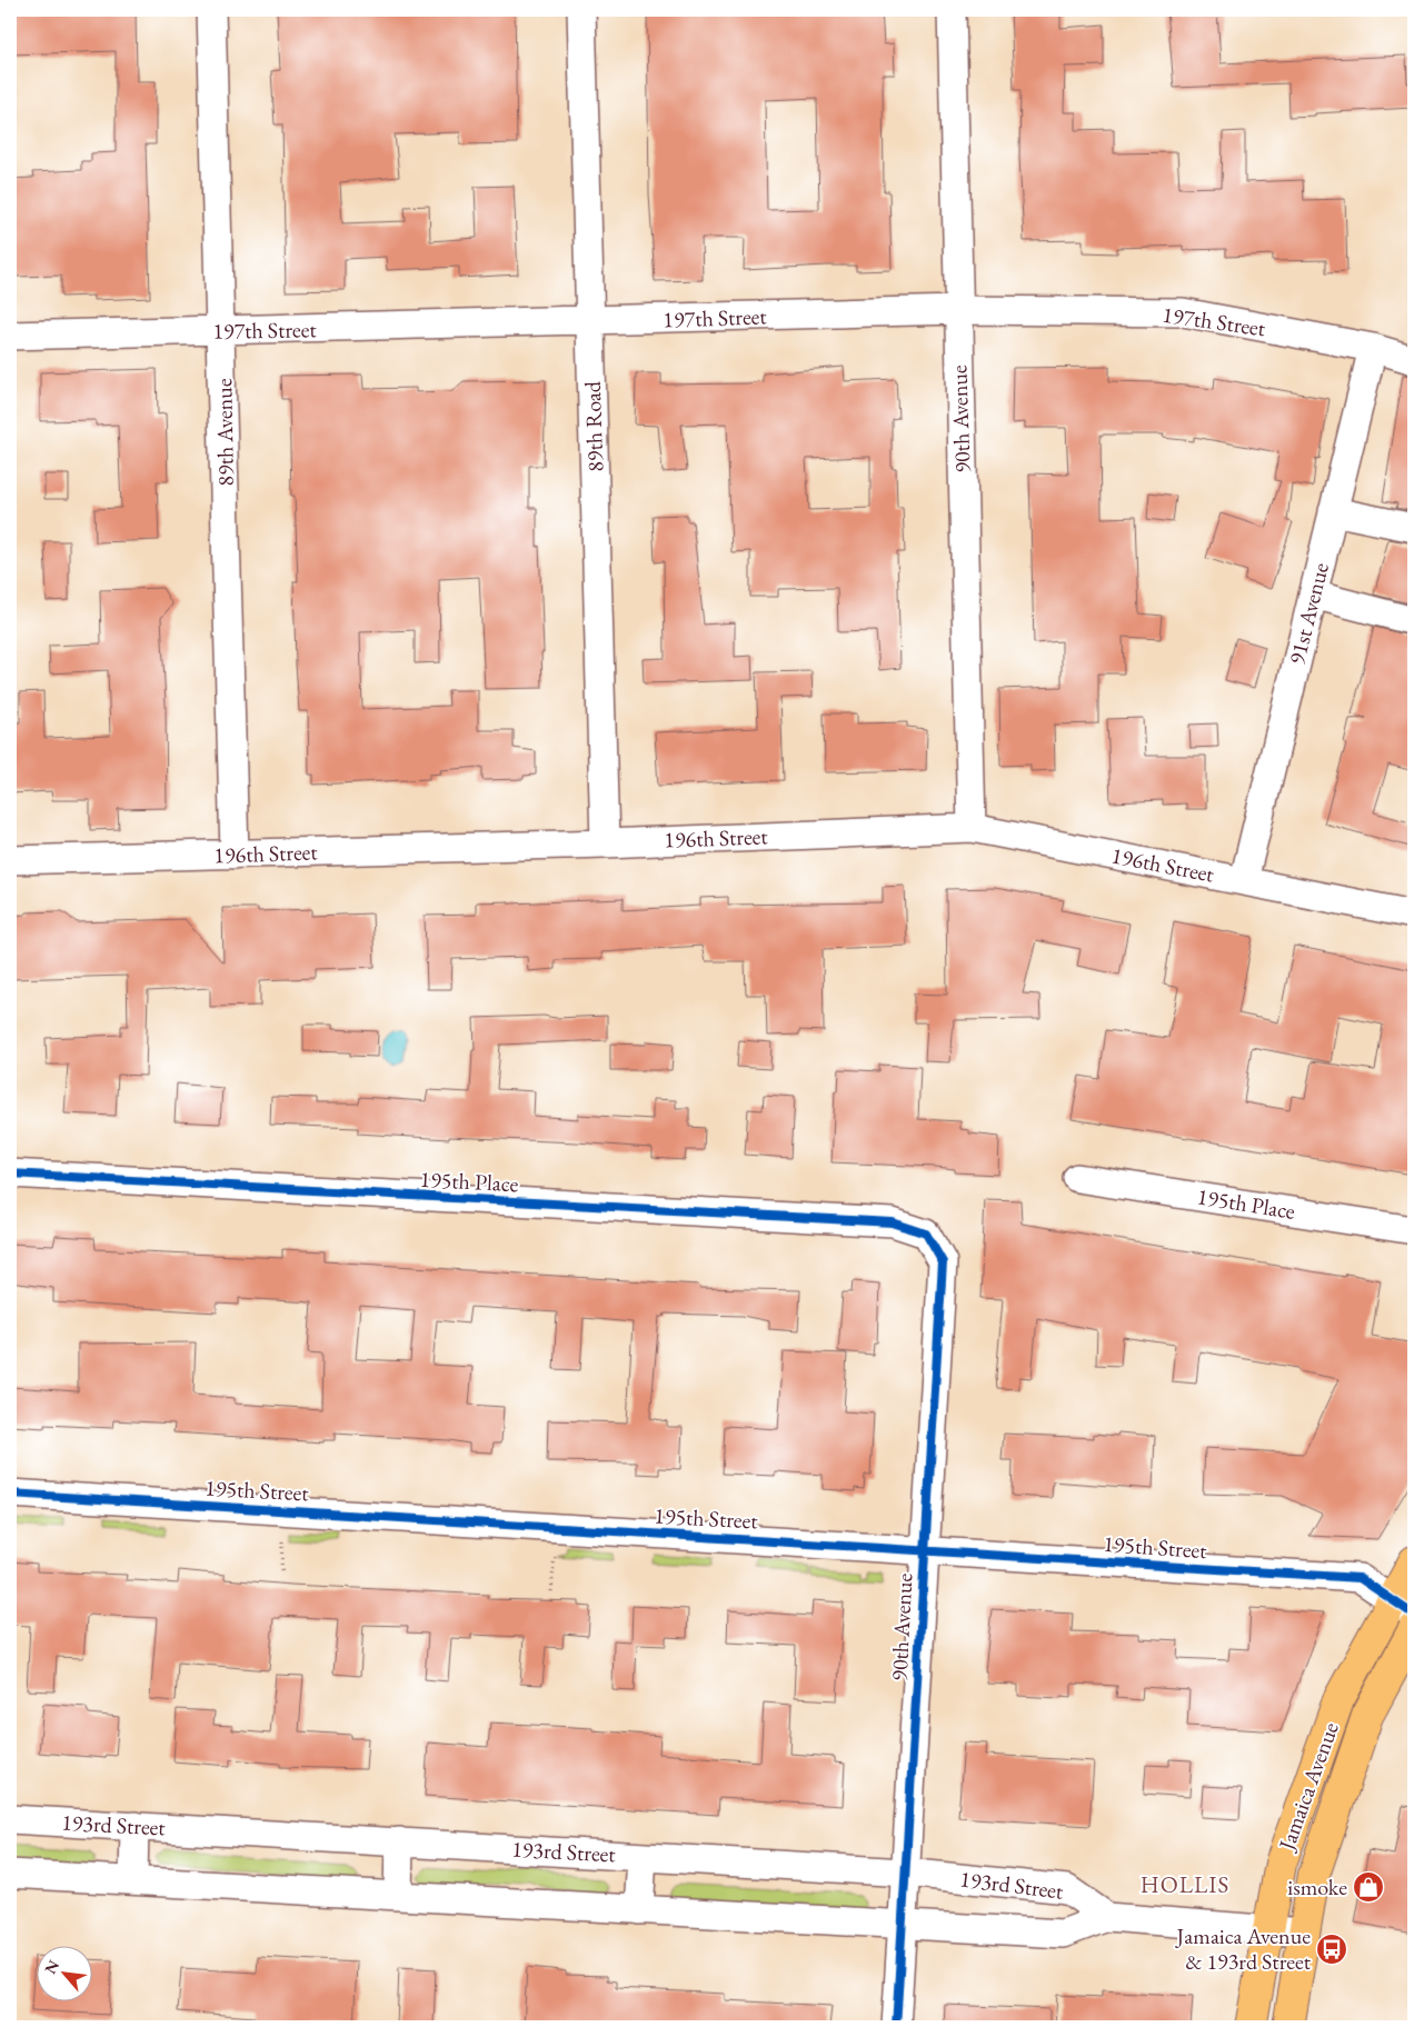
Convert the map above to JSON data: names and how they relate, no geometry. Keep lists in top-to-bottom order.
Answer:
{
  "streets": {
    "main road": ["Jamaica Avenue"],
    "street": [
      "197th Street",
      "90th Avenue",
      "89th Road",
      "89th Avenue",
      "91st Avenue",
      "196th Street",
      "195th Place",
      "195th Street",
      "193rd Street"
    ]
  },
  "crossings": [
    ["197th Street", "90th Avenue"],
    ["197th Street", "89th Road"],
    ["197th Street", "89th Avenue"],
    ["197th Street", "91st Avenue"],
    ["90th Avenue", "196th Street"],
    ["90th Avenue", "195th Place"],
    ["90th Avenue", "195th Street"],
    ["90th Avenue", "193rd Street"],
    ["89th Road", "196th Street"],
    ["89th Avenue", "196th Street"],
    ["91st Avenue", "196th Street"],
    ["195th Street", "Jamaica Avenue"],
    ["Jamaica Avenue", "193rd Street"]
  ],
  "districts": ["HOLLIS"],
  "places": {
    "shop": ["ismoke"],
    "bus stop": ["Jamaica Avenue & 193rd Street"]
  },
  "north": "top left"
}
